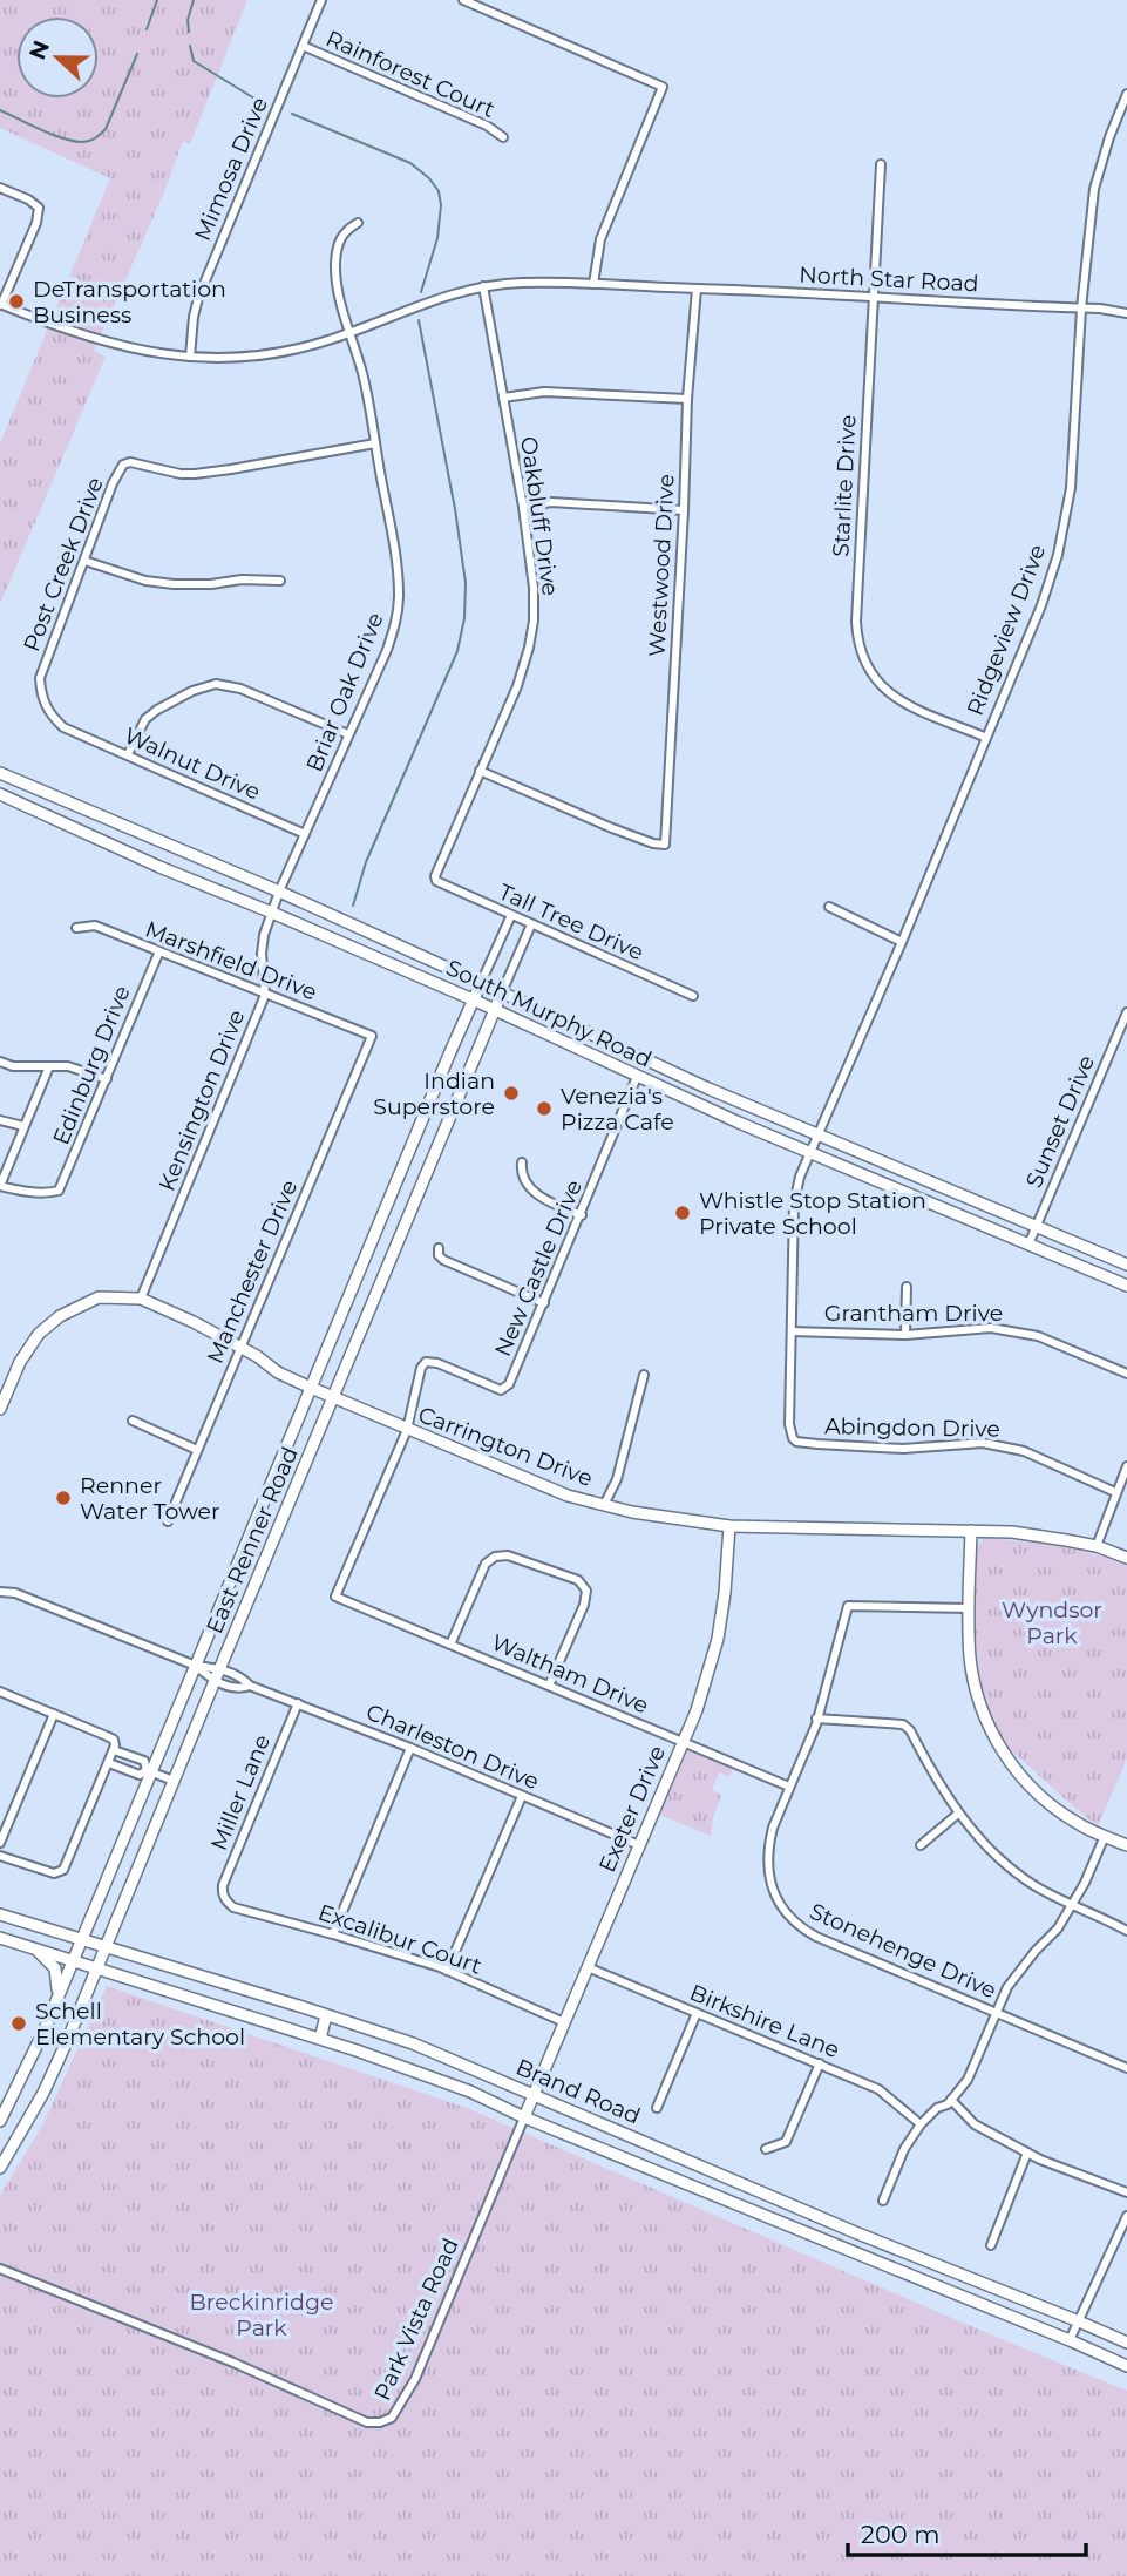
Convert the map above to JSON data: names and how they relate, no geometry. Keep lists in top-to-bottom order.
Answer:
{
  "streets": {
    "main road": [
      "South Murphy Road",
      "Carrington Drive",
      "East Renner Road",
      "Exeter Drive",
      "Brand Road"
    ],
    "street": [
      "Rainforest Court",
      "Mimosa Drive",
      "North Star Road",
      "Starlite Drive",
      "Oakbluff Drive",
      "Post Creek Drive",
      "Westwood Drive",
      "Ridgeview Drive",
      "Briar Oak Drive",
      "Walnut Drive",
      "Tall Tree Drive",
      "Marshfield Drive",
      "Edinburg Drive",
      "Kensington Drive",
      "Sunset Drive",
      "New Castle Drive",
      "Manchester Drive",
      "Grantham Drive",
      "Abingdon Drive",
      "Waltham Drive",
      "Charleston Drive",
      "Miller Lane",
      "Excalibur Court",
      "Stonehenge Drive",
      "Birkshire Lane",
      "Park Vista Road"
    ]
  },
  "crossings": [
    ["Rainforest Court", "Mimosa Drive"],
    ["Mimosa Drive", "North Star Road"],
    ["North Star Road", "Starlite Drive"],
    ["North Star Road", "Oakbluff Drive"],
    ["North Star Road", "Westwood Drive"],
    ["North Star Road", "Ridgeview Drive"],
    ["North Star Road", "Briar Oak Drive"],
    ["Starlite Drive", "Ridgeview Drive"],
    ["Oakbluff Drive", "Westwood Drive"],
    ["Oakbluff Drive", "Tall Tree Drive"],
    ["Post Creek Drive", "Briar Oak Drive"],
    ["Post Creek Drive", "Walnut Drive"],
    ["Ridgeview Drive", "South Murphy Road"],
    ["Ridgeview Drive", "Abingdon Drive"],
    ["Briar Oak Drive", "Walnut Drive"],
    ["Briar Oak Drive", "South Murphy Road"],
    ["Briar Oak Drive", "Kensington Drive"],
    ["Tall Tree Drive", "East Renner Road"],
    ["Marshfield Drive", "Edinburg Drive"],
    ["Marshfield Drive", "Kensington Drive"],
    ["Marshfield Drive", "Manchester Drive"],
    ["South Murphy Road", "Kensington Drive"],
    ["South Murphy Road", "Sunset Drive"],
    ["South Murphy Road", "New Castle Drive"],
    ["South Murphy Road", "Abingdon Drive"],
    ["South Murphy Road", "East Renner Road"],
    ["Kensington Drive", "Carrington Drive"],
    ["New Castle Drive", "Carrington Drive"],
    ["New Castle Drive", "Waltham Drive"],
    ["Manchester Drive", "Carrington Drive"],
    ["Grantham Drive", "Abingdon Drive"],
    ["Carrington Drive", "East Renner Road"],
    ["Carrington Drive", "Exeter Drive"],
    ["East Renner Road", "Charleston Drive"],
    ["East Renner Road", "Brand Road"],
    ["Waltham Drive", "Exeter Drive"],
    ["Waltham Drive", "Stonehenge Drive"],
    ["Charleston Drive", "Miller Lane"],
    ["Charleston Drive", "Exeter Drive"],
    ["Miller Lane", "Excalibur Court"],
    ["Exeter Drive", "Excalibur Court"],
    ["Exeter Drive", "Birkshire Lane"],
    ["Exeter Drive", "Brand Road"],
    ["Exeter Drive", "Park Vista Road"],
    ["Brand Road", "Park Vista Road"]
  ],
  "parks": ["Wyndsor Park", "Breckinridge Park"],
  "places": [
    "DeTransportation Business",
    "Indian Superstore",
    "Venezia's Pizza Cafe",
    "Whistle Stop Station Private School",
    "Renner Water Tower",
    "Schell Elementary School"
  ],
  "scale_bar": "200 m",
  "north": "left"
}
